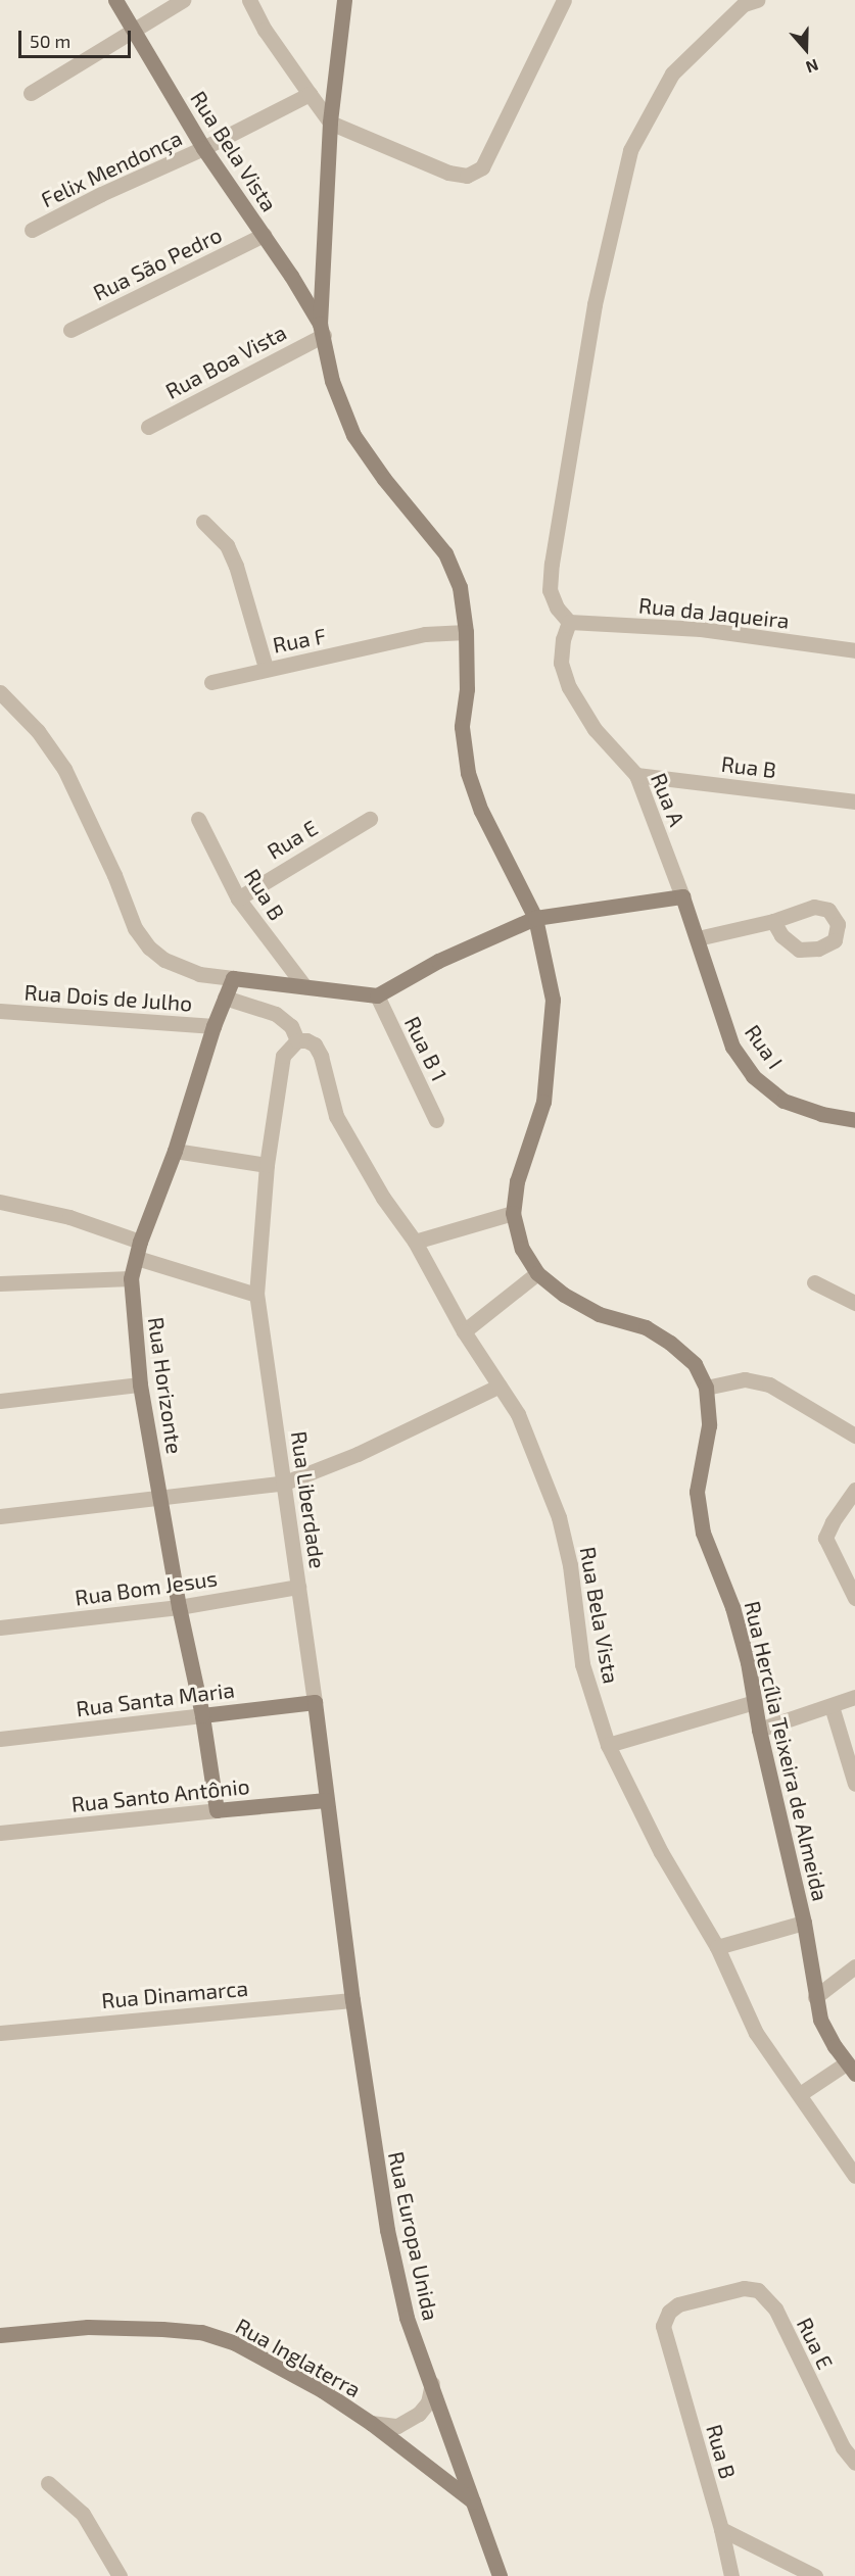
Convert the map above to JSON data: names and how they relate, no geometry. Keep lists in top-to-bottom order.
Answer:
{
  "streets": {
    "main road": [
      "Rua Bela Vista",
      "Rua A",
      "Rua I",
      "Rua Horizonte",
      "Rua Liberdade",
      "Rua Santa Maria",
      "Rua Hercília Teixeira de Almeida",
      "Rua Santo Antônio",
      "Rua Europa Unida",
      "Rua Inglaterra"
    ],
    "street": [
      "Felix Mendonça",
      "Rua São Pedro",
      "Rua Boa Vista",
      "Rua da Jaqueira",
      "Rua F",
      "Rua B",
      "Rua E",
      "Rua Dois de Julho",
      "Rua B 1",
      "Rua Bom Jesus",
      "Rua Dinamarca"
    ]
  },
  "crossings": [
    ["Rua Bela Vista", "Felix Mendonça"],
    ["Rua Bela Vista", "Rua São Pedro"],
    ["Rua Bela Vista", "Rua Boa Vista"],
    ["Rua Bela Vista", "Rua Liberdade"],
    ["Rua Bela Vista", "Rua Hercília Teixeira de Almeida"],
    ["Rua Boa Vista", "Rua Hercília Teixeira de Almeida"],
    ["Rua da Jaqueira", "Rua A"],
    ["Rua F", "Rua Hercília Teixeira de Almeida"],
    ["Rua B", "Rua A"],
    ["Rua B", "Rua E"],
    ["Rua A", "Rua I"],
    ["Rua Dois de Julho", "Rua Horizonte"],
    ["Rua Horizonte", "Rua Bom Jesus"],
    ["Rua Horizonte", "Rua Santa Maria"],
    ["Rua Horizonte", "Rua Santo Antônio"],
    ["Rua Liberdade", "Rua Bom Jesus"],
    ["Rua Liberdade", "Rua Santa Maria"],
    ["Rua Liberdade", "Rua Santo Antônio"],
    ["Rua Liberdade", "Rua Dinamarca"],
    ["Rua Liberdade", "Rua Europa Unida"],
    ["Rua Dinamarca", "Rua Europa Unida"],
    ["Rua Europa Unida", "Rua Inglaterra"]
  ],
  "scale_bar": "50 m",
  "north": "bottom"
}
